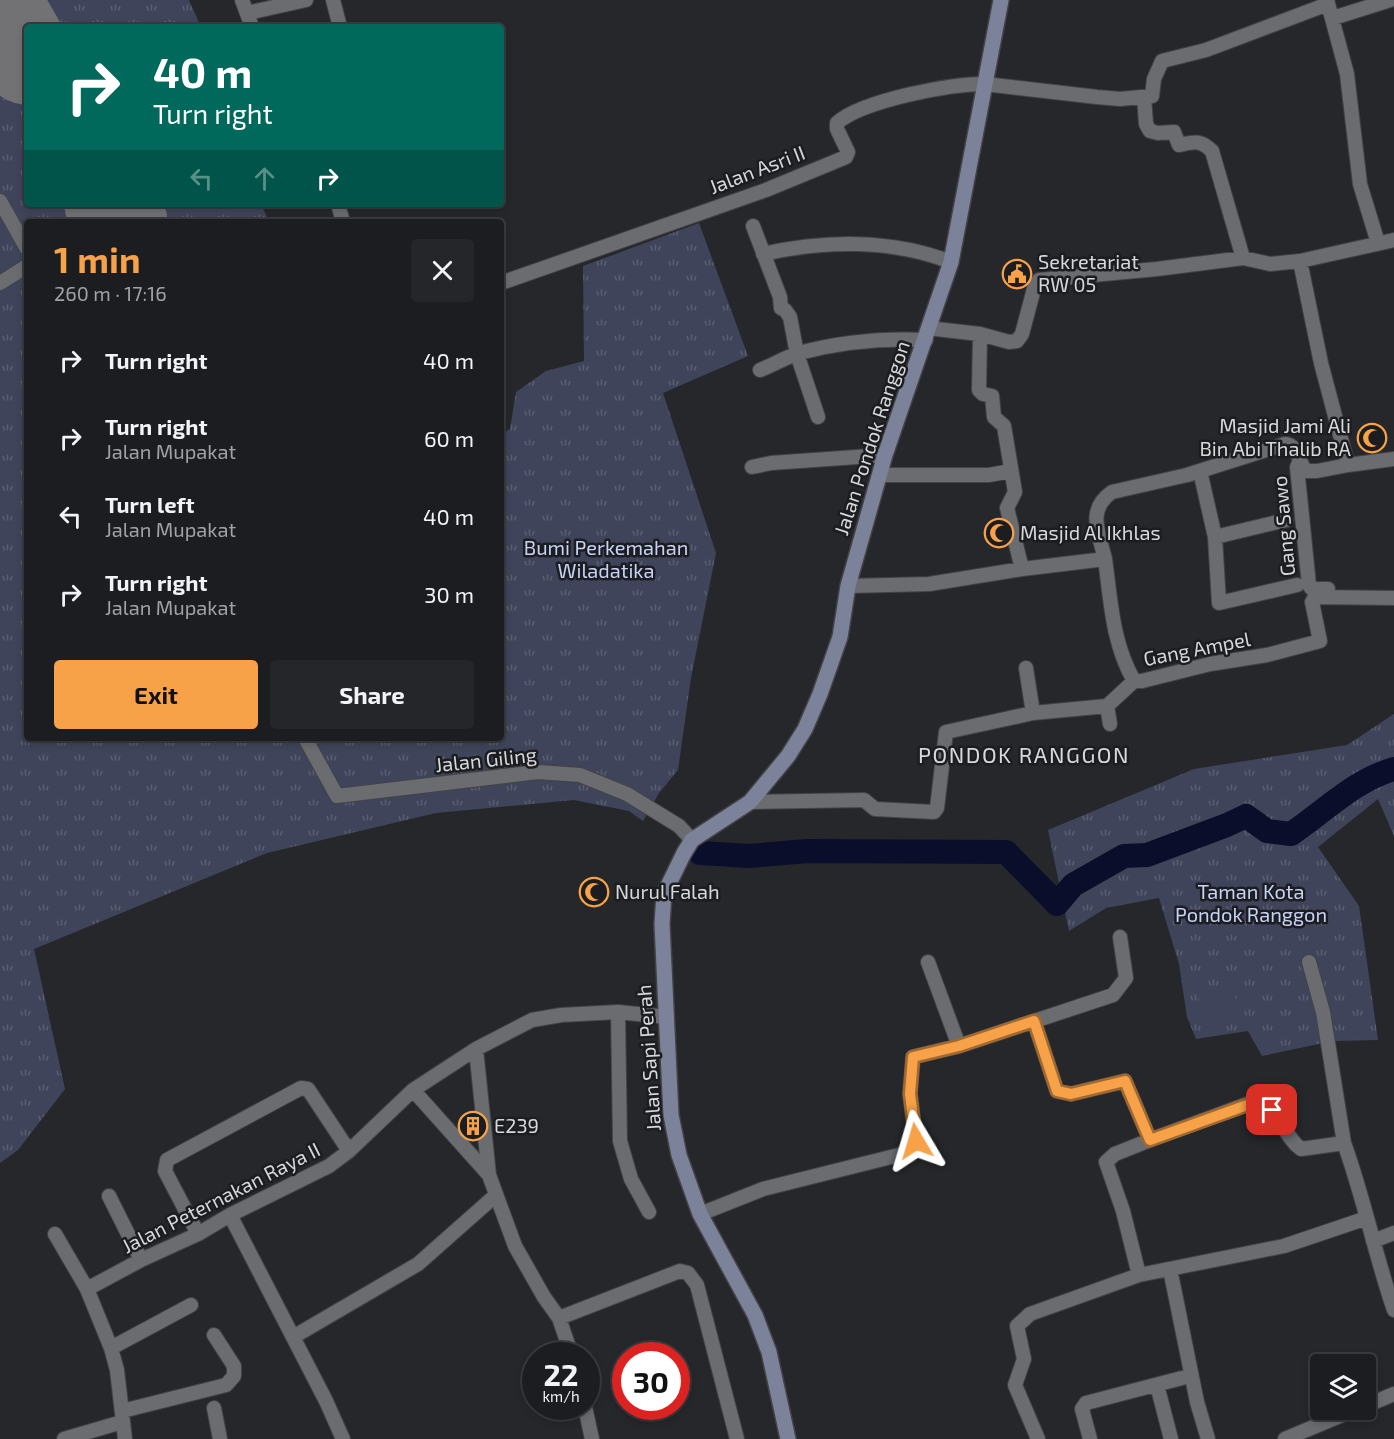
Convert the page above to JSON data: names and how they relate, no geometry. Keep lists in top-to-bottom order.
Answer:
{
  "streets": {
    "street": [
      "Jalan Asri II",
      "Jalan Pondok Ranggon",
      "Gang Sawo",
      "Gang Ampel",
      "Jalan Giling",
      "Jalan Sapi Perah",
      "Jalan Peternakan Raya II"
    ]
  },
  "crossings": [
    ["Jalan Asri II", "Jalan Pondok Ranggon"],
    ["Jalan Pondok Ranggon", "Jalan Giling"],
    ["Jalan Pondok Ranggon", "Jalan Sapi Perah"],
    ["Gang Sawo", "Gang Ampel"],
    ["Jalan Giling", "Jalan Sapi Perah"],
    ["Jalan Sapi Perah", "Jalan Peternakan Raya II"]
  ],
  "districts": ["PONDOK RANGGON"],
  "parks": ["Bumi Perkemahan Wiladatika", "Taman Kota Pondok Ranggon"],
  "places": {
    "public building": ["Sekretariat RW 05"],
    "mosque": ["Masjid Jami Ali Bin Abi Thalib RA", "Masjid Al Ikhlas", "Nurul Falah"],
    "building": ["E239"]
  },
  "page": {
    "turn": ["40 m", "Turn right"],
    "heading": ["1 min", "260 m · 17:16"],
    "list": [
      {
        "name": "Turn right",
        "value": "40 m"
      },
      {
        "name": "Turn right",
        "note": "Jalan Mupakat",
        "value": "60 m"
      },
      {
        "name": "Turn left",
        "note": "Jalan Mupakat",
        "value": "40 m"
      },
      {
        "name": "Turn right",
        "note": "Jalan Mupakat",
        "value": "30 m"
      }
    ],
    "buttons": ["Exit", "Share"],
    "speed": "22 km/h",
    "limit": "30"
  }
}
